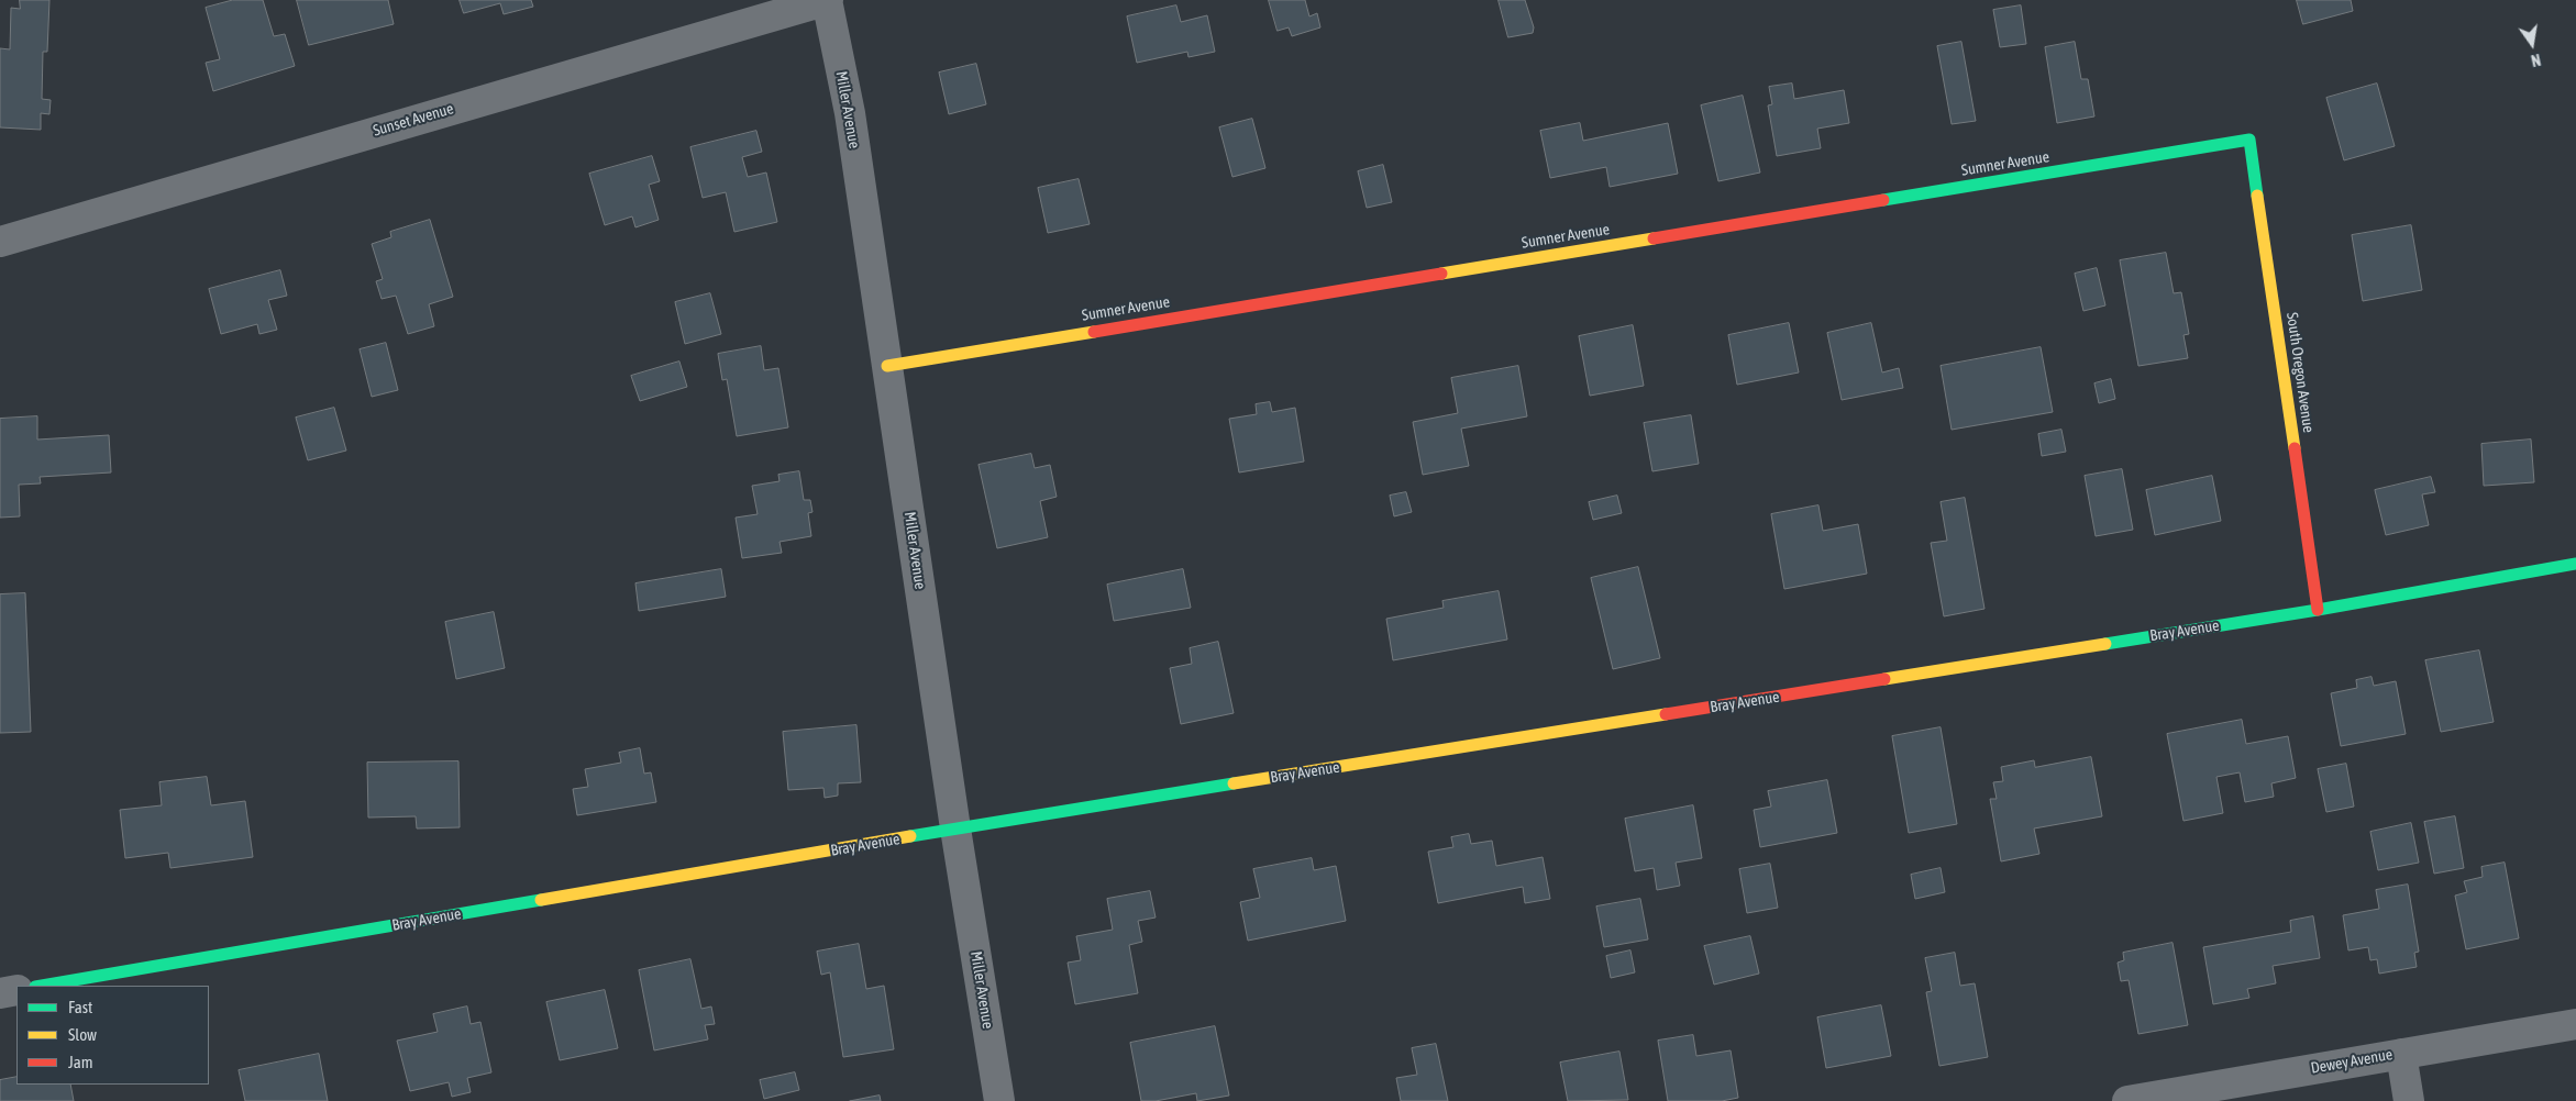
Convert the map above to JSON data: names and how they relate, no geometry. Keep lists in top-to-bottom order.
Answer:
{
  "streets": {
    "street": [
      "Miller Avenue",
      "Sunset Avenue",
      "Sumner Avenue",
      "South Oregon Avenue",
      "Bray Avenue",
      "Dewey Avenue"
    ]
  },
  "crossings": [
    ["Miller Avenue", "Sunset Avenue"],
    ["Miller Avenue", "Sumner Avenue"],
    ["Miller Avenue", "Bray Avenue"],
    ["Sumner Avenue", "South Oregon Avenue"],
    ["South Oregon Avenue", "Bray Avenue"]
  ],
  "legend": ["Fast", "Slow", "Jam"],
  "north": "bottom"
}
